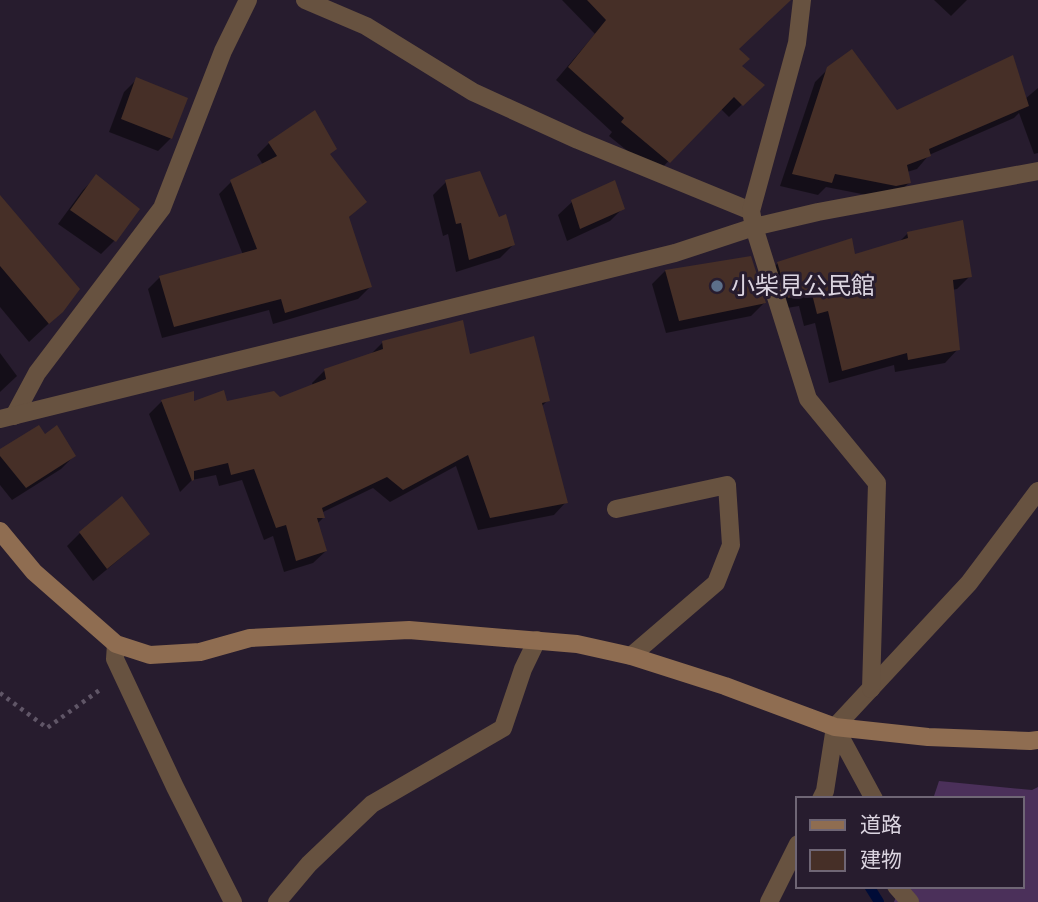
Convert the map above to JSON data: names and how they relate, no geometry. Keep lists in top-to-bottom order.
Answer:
{
  "places": ["小柴見公民館"],
  "legend": ["道路", "建物"]
}
